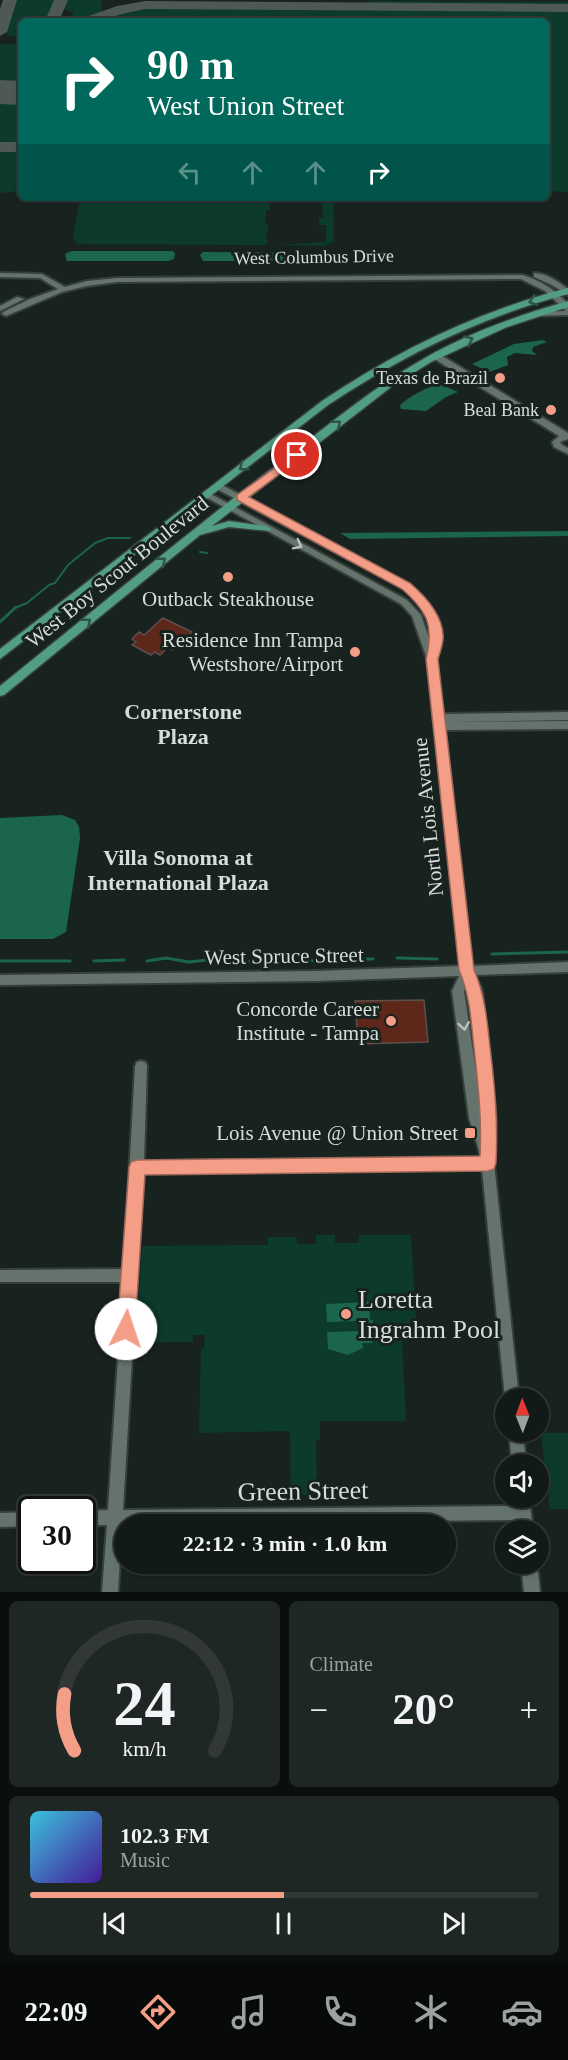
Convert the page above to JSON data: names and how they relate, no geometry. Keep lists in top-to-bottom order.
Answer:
{
  "streets": {
    "main road": ["West Boy Scout Boulevard"],
    "street": [
      "West Columbus Drive",
      "North Lois Avenue",
      "West Spruce Street",
      "Green Street"
    ]
  },
  "crossings": [
    ["West Columbus Drive", "West Boy Scout Boulevard"],
    ["West Boy Scout Boulevard", "North Lois Avenue"],
    ["North Lois Avenue", "West Spruce Street"]
  ],
  "districts": ["Cornerstone Plaza", "Villa Sonoma at International Plaza"],
  "places": {
    "other": [
      "Texas de Brazil",
      "Beal Bank",
      "Outback Steakhouse",
      "Residence Inn Tampa Westshore/Airport",
      "Concorde Career Institute - Tampa",
      "Loretta Ingrahm Pool"
    ],
    "transit": ["Lois Avenue @ Union Street"]
  },
  "north": "top",
  "page": {
    "turn": ["90 m", "West Union Street"],
    "limit": "30",
    "trip": "22:12 · 3 min · 1.0 km",
    "tile": "Climate",
    "heat": ["−", "20°", "+"],
    "song": ["102.3 FM", "Music"],
    "tabs": "22:09",
    "gauge": ["24", "km/h"]
  }
}
